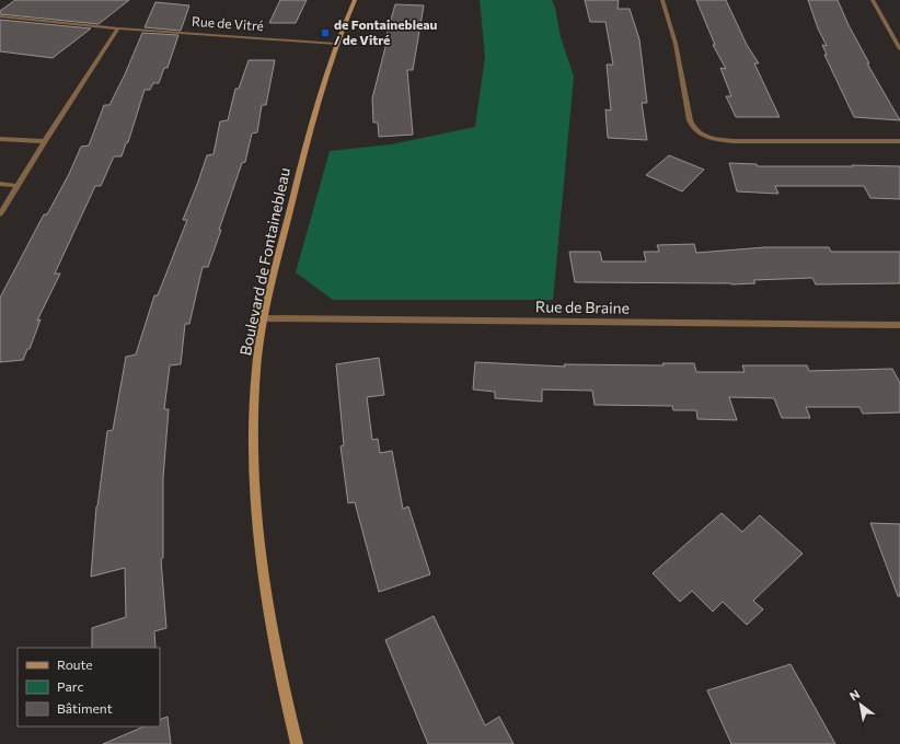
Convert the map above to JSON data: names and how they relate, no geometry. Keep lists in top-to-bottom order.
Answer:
{
  "streets": {
    "street": ["Rue de Vitré", "Boulevard de Fontainebleau", "Rue de Braine"]
  },
  "crossings": [
    ["Rue de Vitré", "Boulevard de Fontainebleau"],
    ["Boulevard de Fontainebleau", "Rue de Braine"]
  ],
  "places": {
    "transit": ["de Fontainebleau / de Vitré"]
  },
  "legend": ["Route", "Parc", "Bâtiment"],
  "north": "top left"
}
